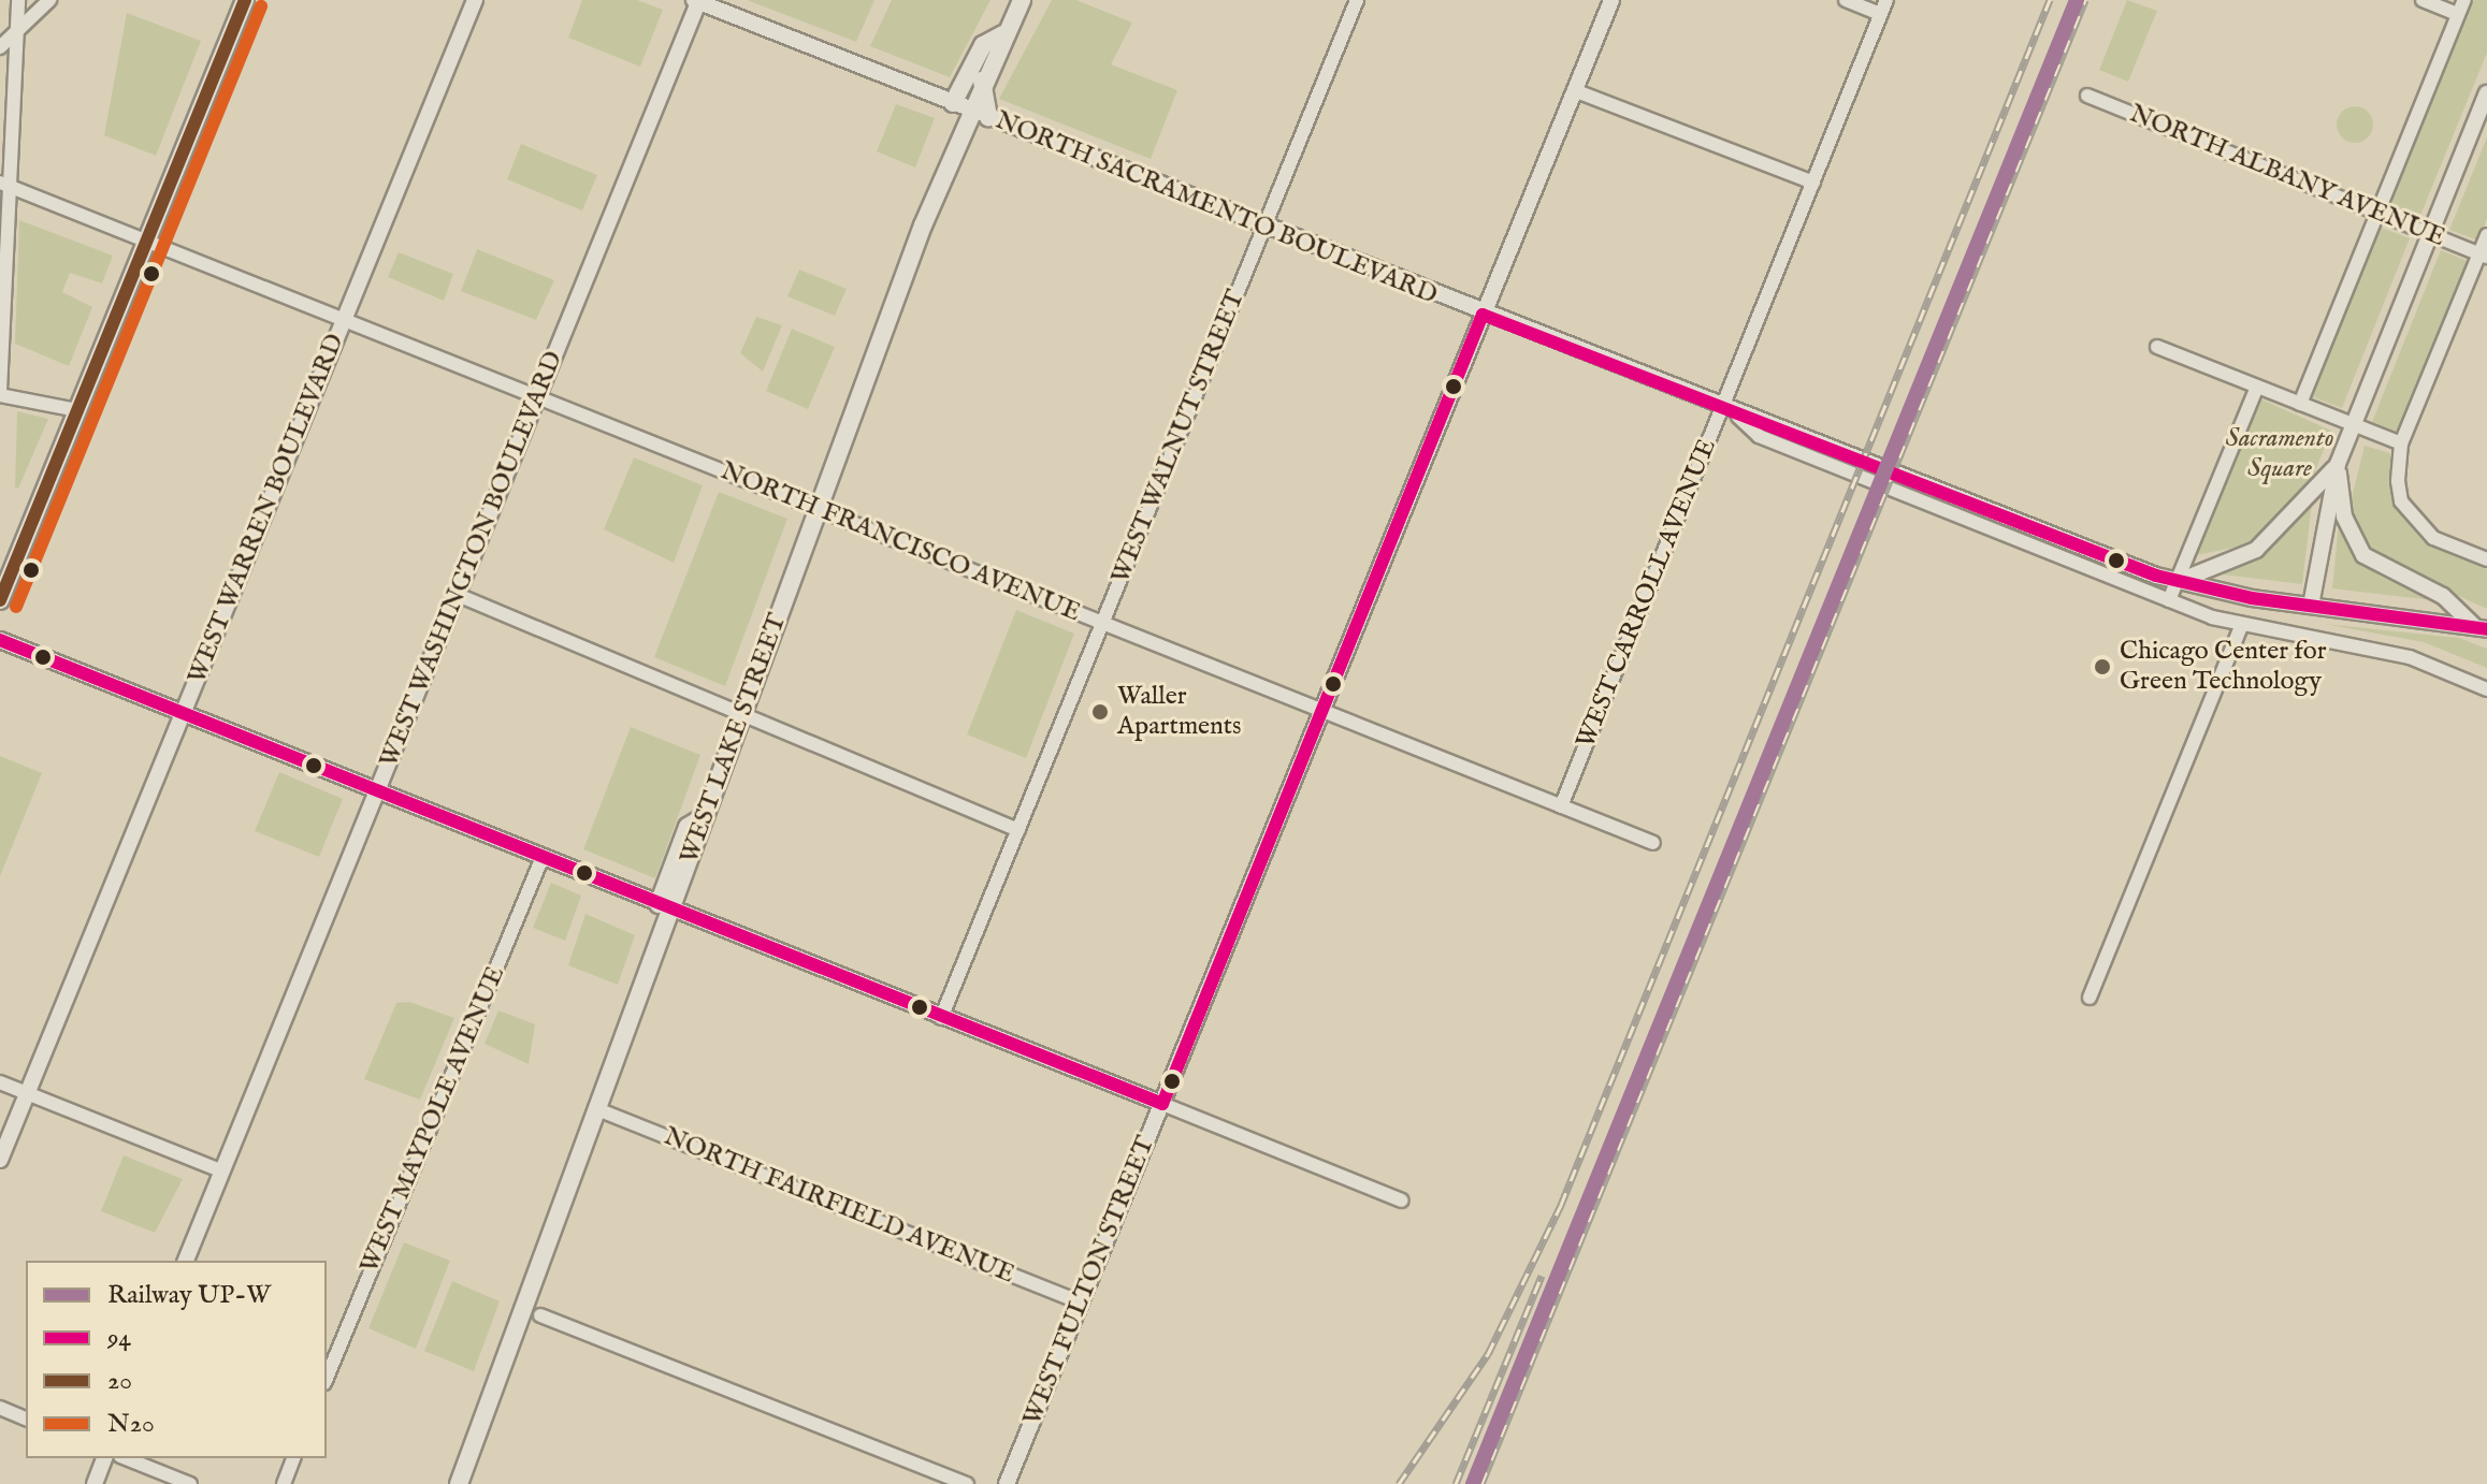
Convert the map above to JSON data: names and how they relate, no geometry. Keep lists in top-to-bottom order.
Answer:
{
  "streets": {
    "main road": ["WEST LAKE STREET"],
    "street": [
      "NORTH ALBANY AVENUE",
      "NORTH SACRAMENTO BOULEVARD",
      "WEST WALNUT STREET",
      "WEST WARREN BOULEVARD",
      "NORTH FRANCISCO AVENUE",
      "WEST WASHINGTON BOULEVARD",
      "WEST CARROLL AVENUE",
      "WEST MAYPOLE AVENUE",
      "NORTH FAIRFIELD AVENUE",
      "WEST FULTON STREET"
    ]
  },
  "crossings": [
    ["NORTH SACRAMENTO BOULEVARD", "WEST WALNUT STREET"],
    ["NORTH SACRAMENTO BOULEVARD", "WEST WASHINGTON BOULEVARD"],
    ["NORTH SACRAMENTO BOULEVARD", "WEST CARROLL AVENUE"],
    ["NORTH SACRAMENTO BOULEVARD", "WEST LAKE STREET"],
    ["NORTH SACRAMENTO BOULEVARD", "WEST FULTON STREET"],
    ["WEST WALNUT STREET", "NORTH FRANCISCO AVENUE"],
    ["WEST WARREN BOULEVARD", "NORTH FRANCISCO AVENUE"],
    ["NORTH FRANCISCO AVENUE", "WEST WASHINGTON BOULEVARD"],
    ["NORTH FRANCISCO AVENUE", "WEST CARROLL AVENUE"],
    ["NORTH FRANCISCO AVENUE", "WEST LAKE STREET"],
    ["NORTH FRANCISCO AVENUE", "WEST FULTON STREET"],
    ["WEST LAKE STREET", "NORTH FAIRFIELD AVENUE"],
    ["NORTH FAIRFIELD AVENUE", "WEST FULTON STREET"]
  ],
  "parks": ["Sacramento Square"],
  "places": ["Chicago Center for Green Technology", "Waller Apartments"],
  "lines": [
    "rail line UP-W",
    "transit line 20",
    "transit line N20",
    "transit line 94"
  ],
  "legend": [
    "Railway UP-W",
    "94",
    "20",
    "N20"
  ]
}
